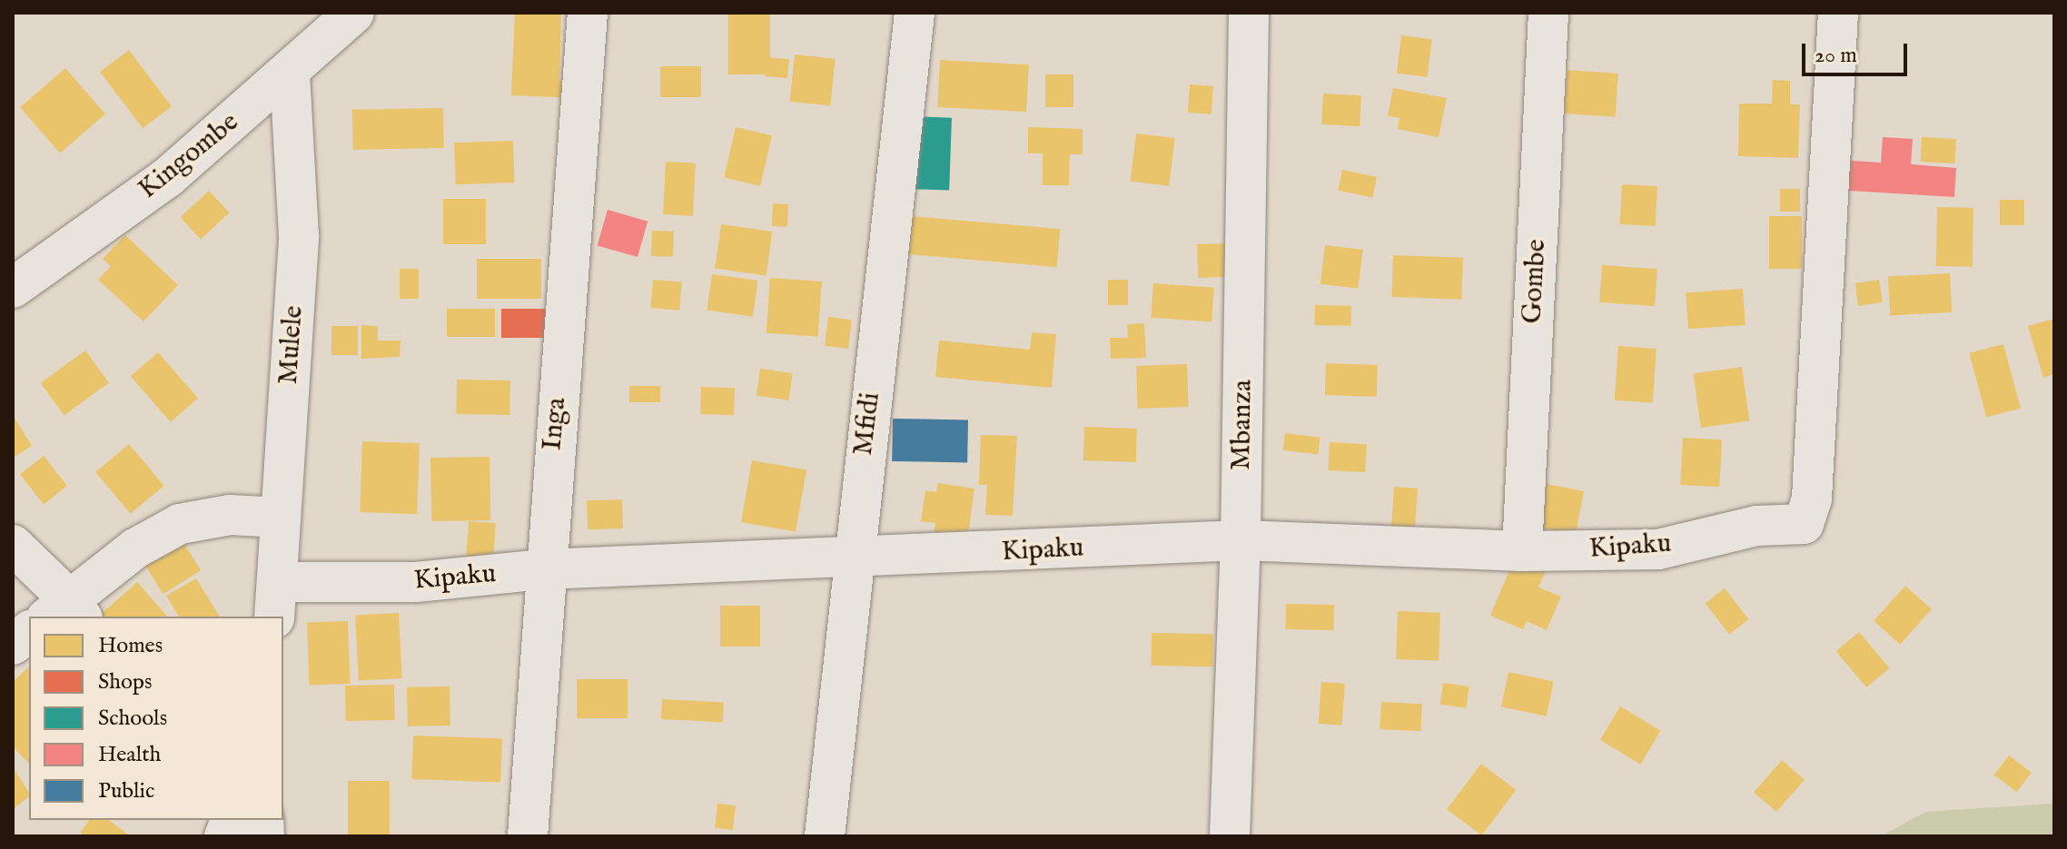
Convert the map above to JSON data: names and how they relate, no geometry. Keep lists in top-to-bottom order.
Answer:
{
  "streets": {
    "street": [
      "Kingombe",
      "Gombe",
      "Mulele",
      "Inga",
      "Mfidi",
      "Mbanza",
      "Kipaku"
    ]
  },
  "crossings": [
    ["Kingombe", "Mulele"],
    ["Gombe", "Kipaku"],
    ["Mulele", "Kipaku"],
    ["Inga", "Kipaku"],
    ["Mfidi", "Kipaku"],
    ["Mbanza", "Kipaku"]
  ],
  "legend": [
    "Homes",
    "Shops",
    "Schools",
    "Health",
    "Public"
  ],
  "scale_bar": "20 m"
}
